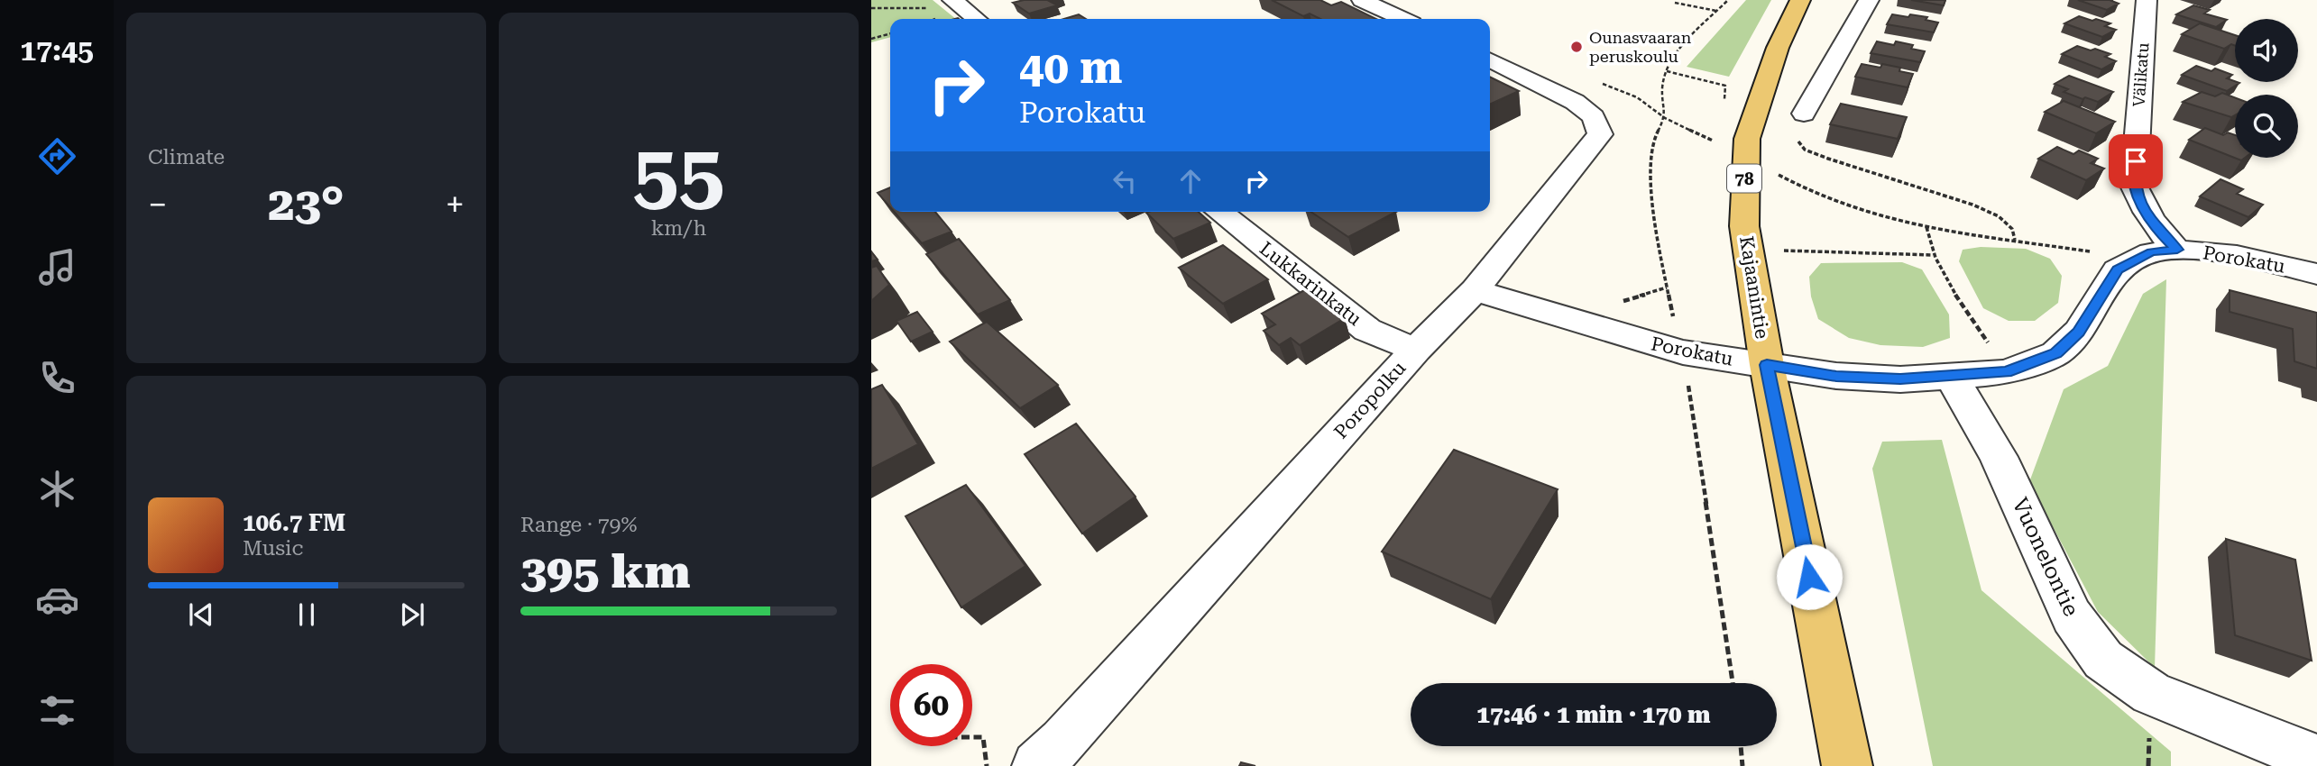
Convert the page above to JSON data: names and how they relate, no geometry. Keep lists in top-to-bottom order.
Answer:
{
  "streets": {
    "main road": ["78", "Kajaanintie"],
    "street": [
      "Välikatu",
      "Porokatu",
      "Lukkarinkatu",
      "Poropolku",
      "Vuonelontie"
    ]
  },
  "crossings": [
    ["Välikatu", "Porokatu"],
    ["Porokatu", "Kajaanintie"],
    ["Porokatu", "Poropolku"],
    ["Porokatu", "Vuonelontie"],
    ["Lukkarinkatu", "Poropolku"]
  ],
  "places": ["Ounasvaaran peruskoulu"],
  "page": {
    "tabs": "17:45",
    "tile": [
      "Climate",
      ["55", "km/h"],
      ["Range · 79%", "395 km"]
    ],
    "turn": ["40 m", "Porokatu"],
    "heat": ["−", "23°", "+"],
    "song": ["106.7 FM", "Music"],
    "limit": "60",
    "trip": "17:46 · 1 min · 170 m"
  }
}
